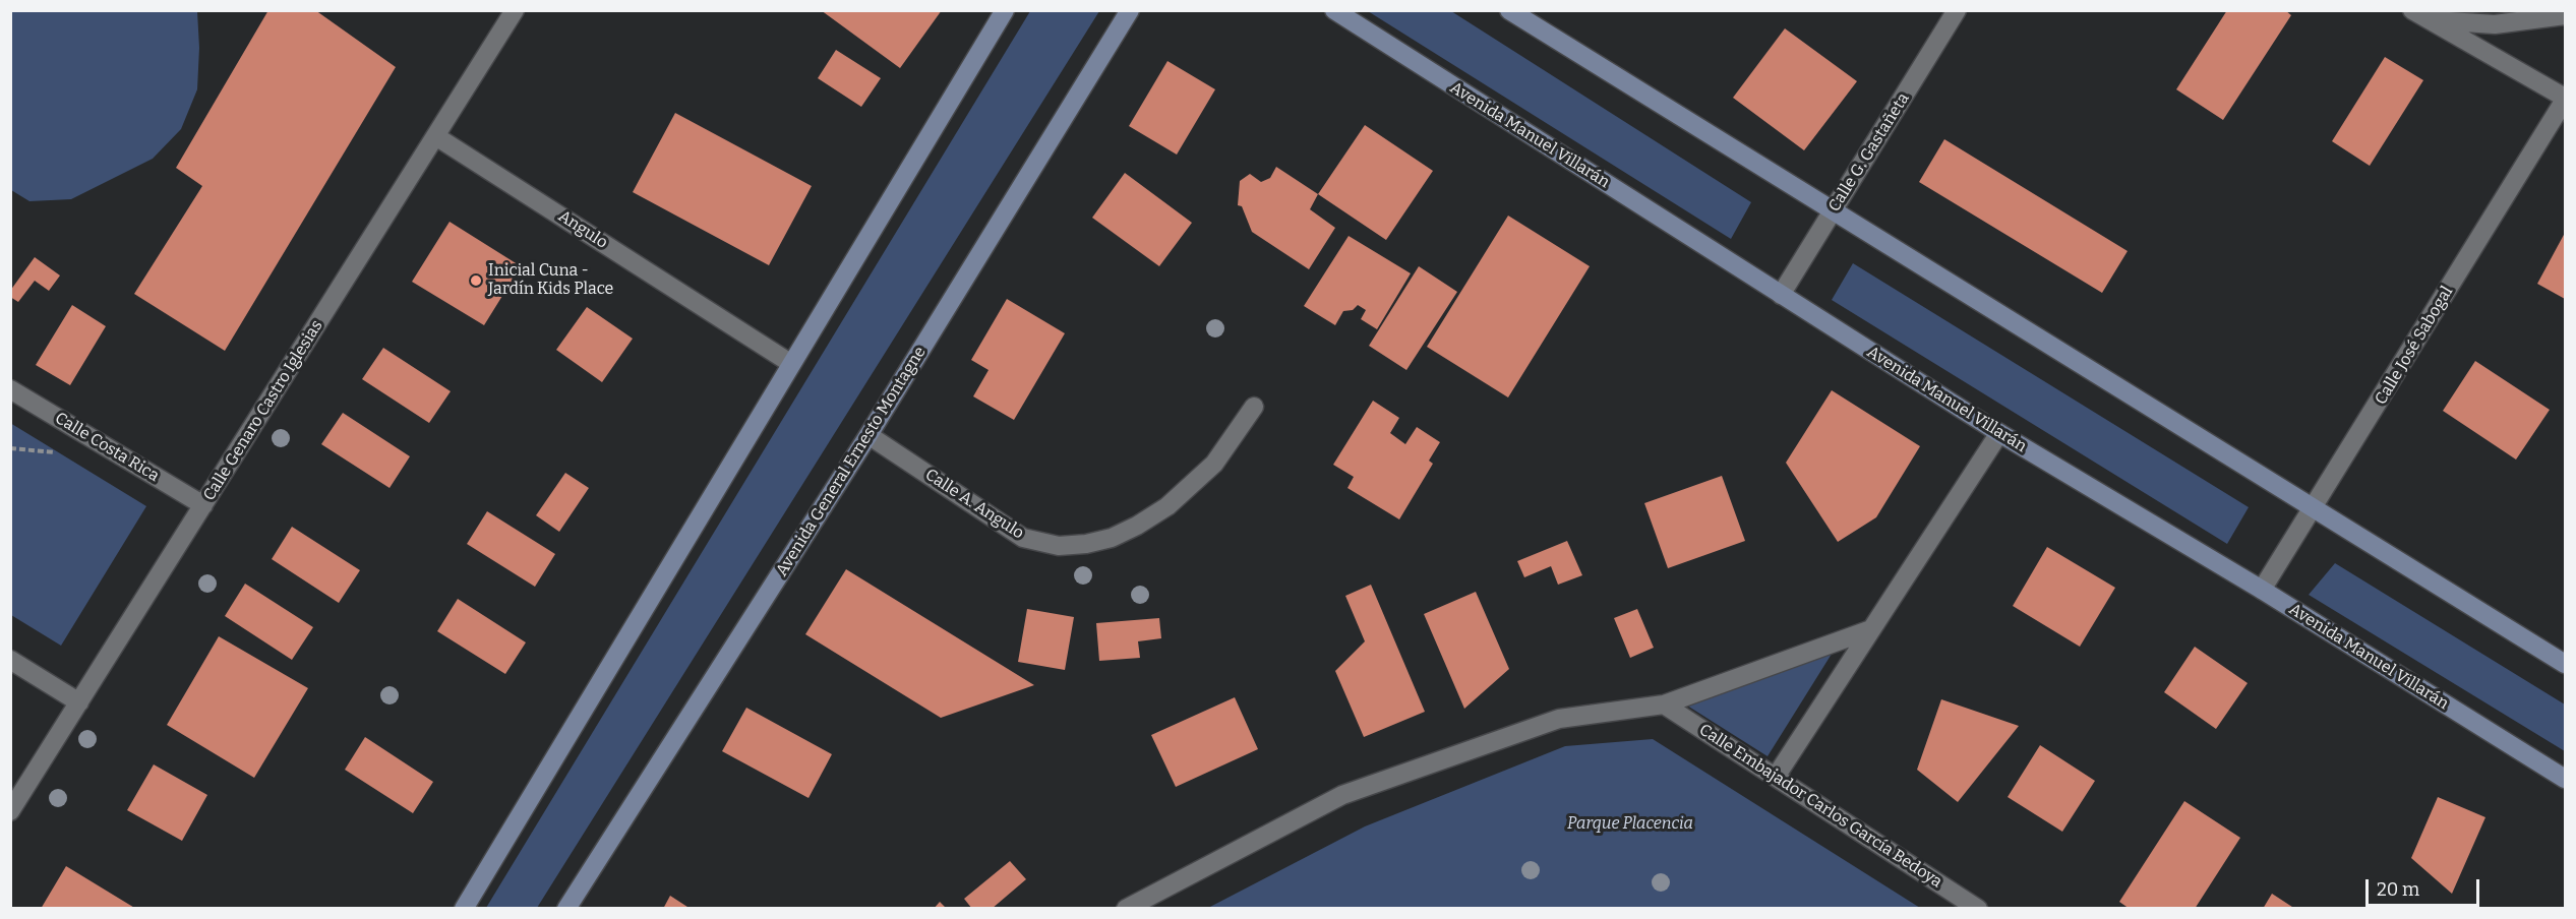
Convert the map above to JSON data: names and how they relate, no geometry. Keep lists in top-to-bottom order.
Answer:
{
  "streets": {
    "main road": ["Avenida Manuel Villarán", "Avenida General Ernesto Montagne"],
    "street": [
      "Calle G. Gastañeta",
      "Angulo",
      "Calle José Sabogal",
      "Calle Genaro Castro Iglesias",
      "Calle Costa Rica",
      "Calle A. Angulo",
      "Calle Embajador Carlos García Bedoya"
    ]
  },
  "crossings": [
    ["Avenida Manuel Villarán", "Calle G. Gastañeta"],
    ["Avenida Manuel Villarán", "Calle José Sabogal"],
    ["Angulo", "Calle Genaro Castro Iglesias"],
    ["Calle Genaro Castro Iglesias", "Calle Costa Rica"],
    ["Avenida General Ernesto Montagne", "Calle A. Angulo"]
  ],
  "parks": ["Parque Placencia"],
  "places": ["Inicial Cuna - Jardín Kids Place"],
  "scale_bar": "20 m"
}
